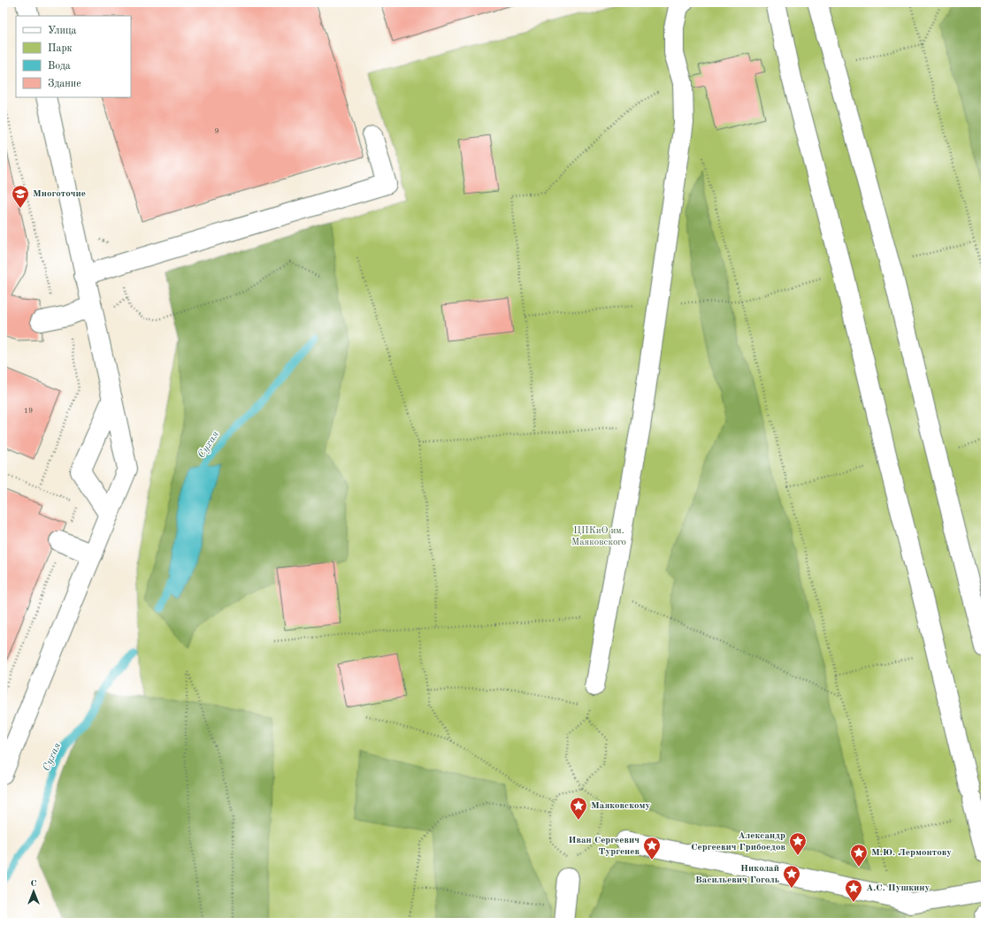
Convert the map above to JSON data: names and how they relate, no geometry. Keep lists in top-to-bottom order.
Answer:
{
  "water": ["Сухая"],
  "parks": ["ЦПКиО им. Маяковского"],
  "places": {
    "school or university": ["Многоточие"],
    "place": [
      "Маяковскому",
      "Александр Сергеевич Грибоедов",
      "Иван Сергеевич Тургенев",
      "М.Ю. Лермонтову",
      "Николай Васильевич Гоголь",
      "А.С. Пушкину"
    ]
  },
  "house_numbers": ["9", "19"],
  "legend": [
    "Улица",
    "Парк",
    "Вода",
    "Здание"
  ],
  "north": "top"
}
